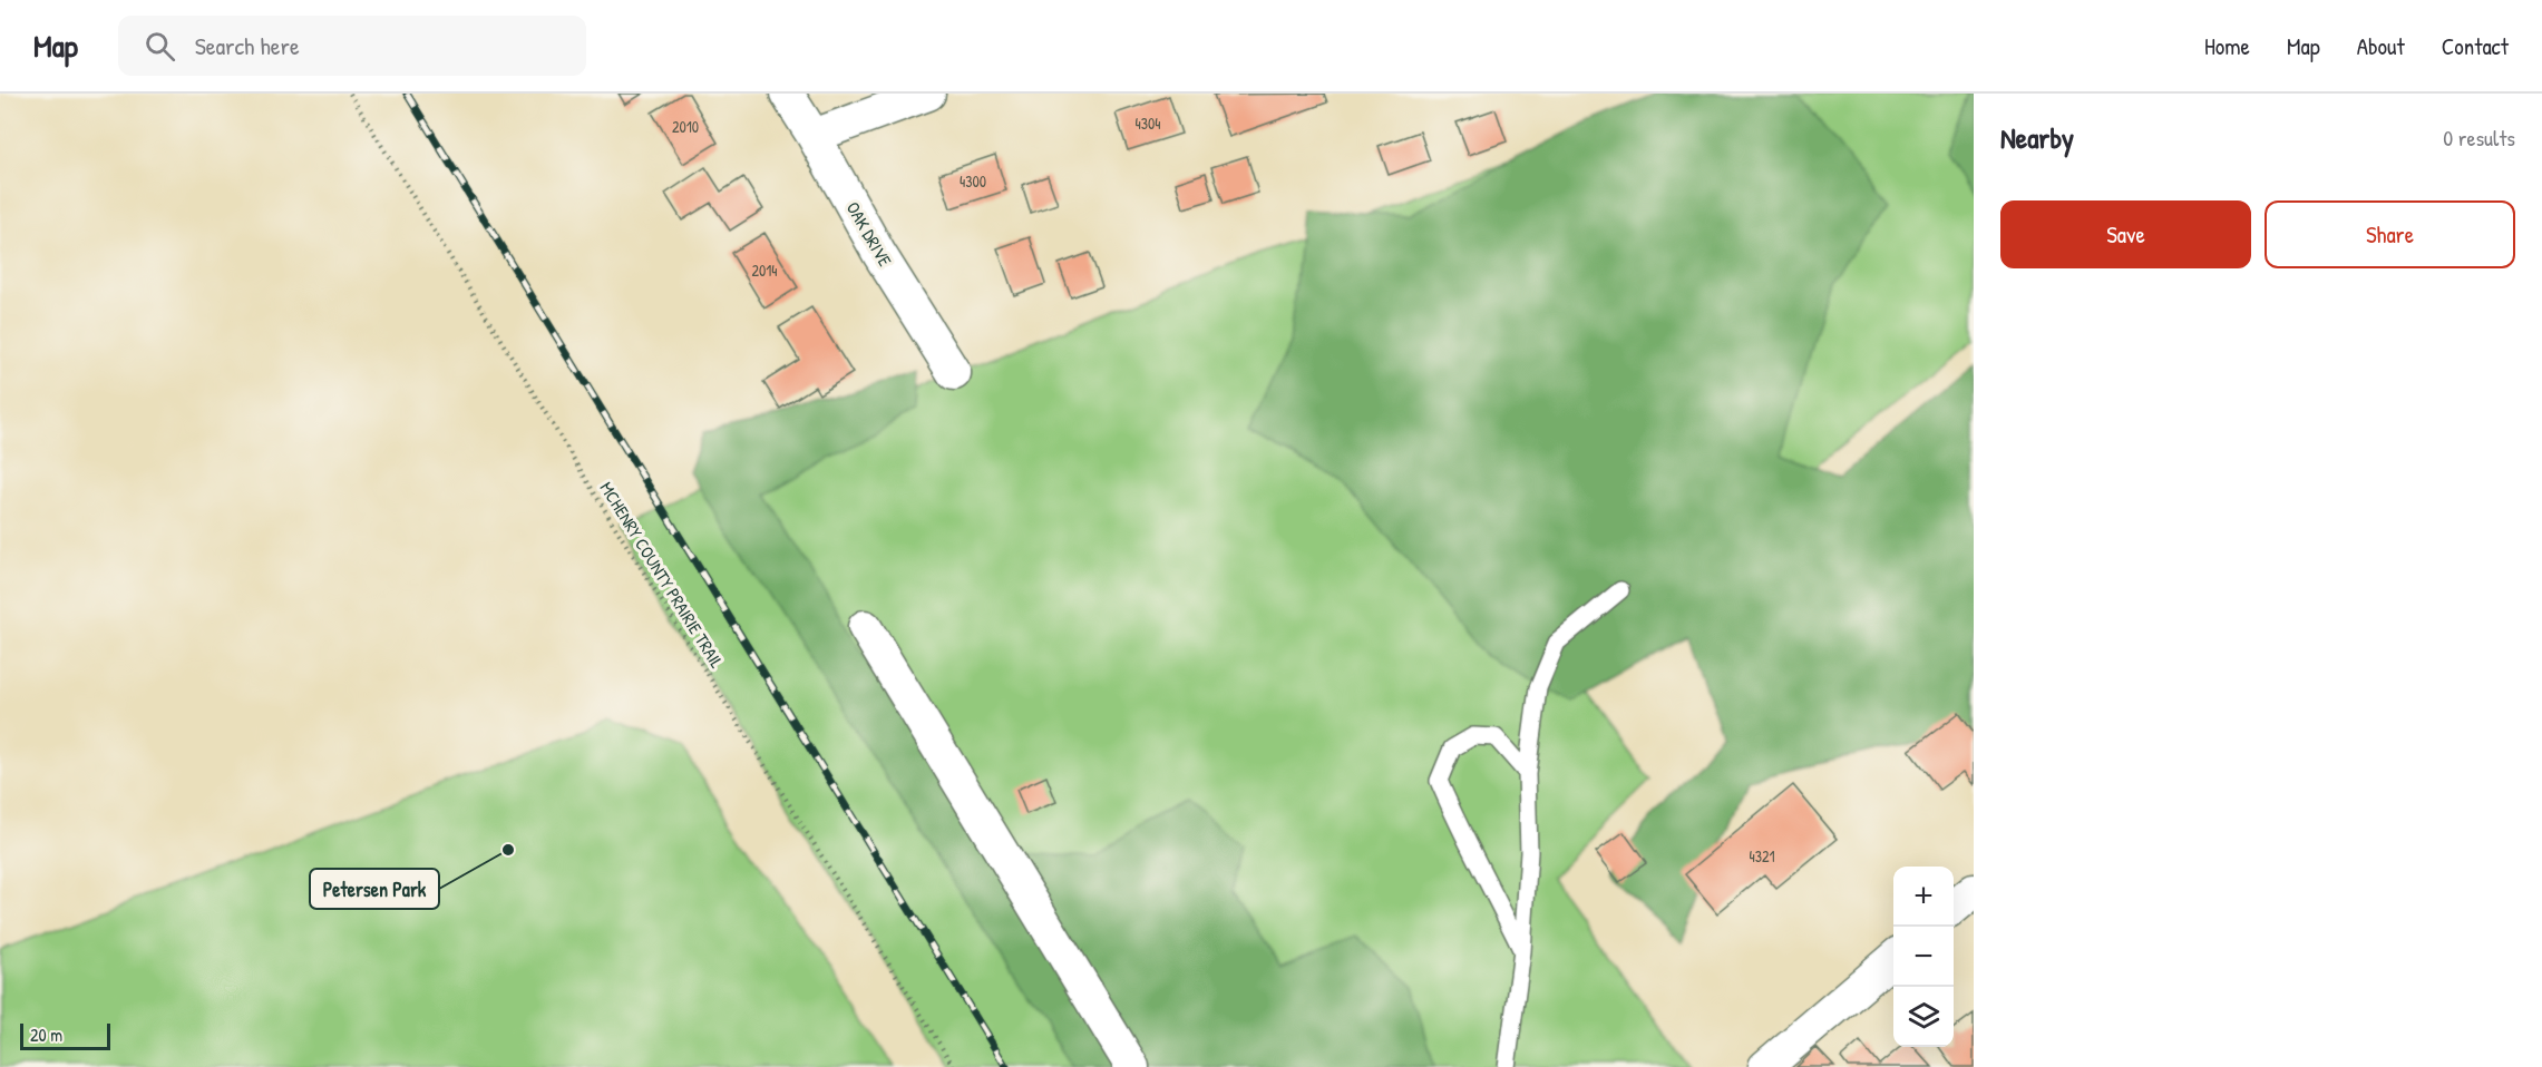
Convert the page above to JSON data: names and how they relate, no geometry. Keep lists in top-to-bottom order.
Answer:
{
  "streets": {
    "street": ["OAK DRIVE"],
    "path": ["MCHENRY COUNTY PRAIRIE TRAIL"]
  },
  "places": ["Petersen Park"],
  "house_numbers": [
    "4304",
    "2010",
    "4300",
    "2014",
    "4321"
  ],
  "scale_bar": "20 m",
  "page": {
    "header": "Map",
    "search": "Search here",
    "nav": [
      "Home",
      "Map",
      "About",
      "Contact"
    ],
    "heading": ["Nearby", "0 results"],
    "buttons": ["Save", "Share"],
    "map_buttons": ["+", "−"],
    "scale": "20 m"
  }
}
